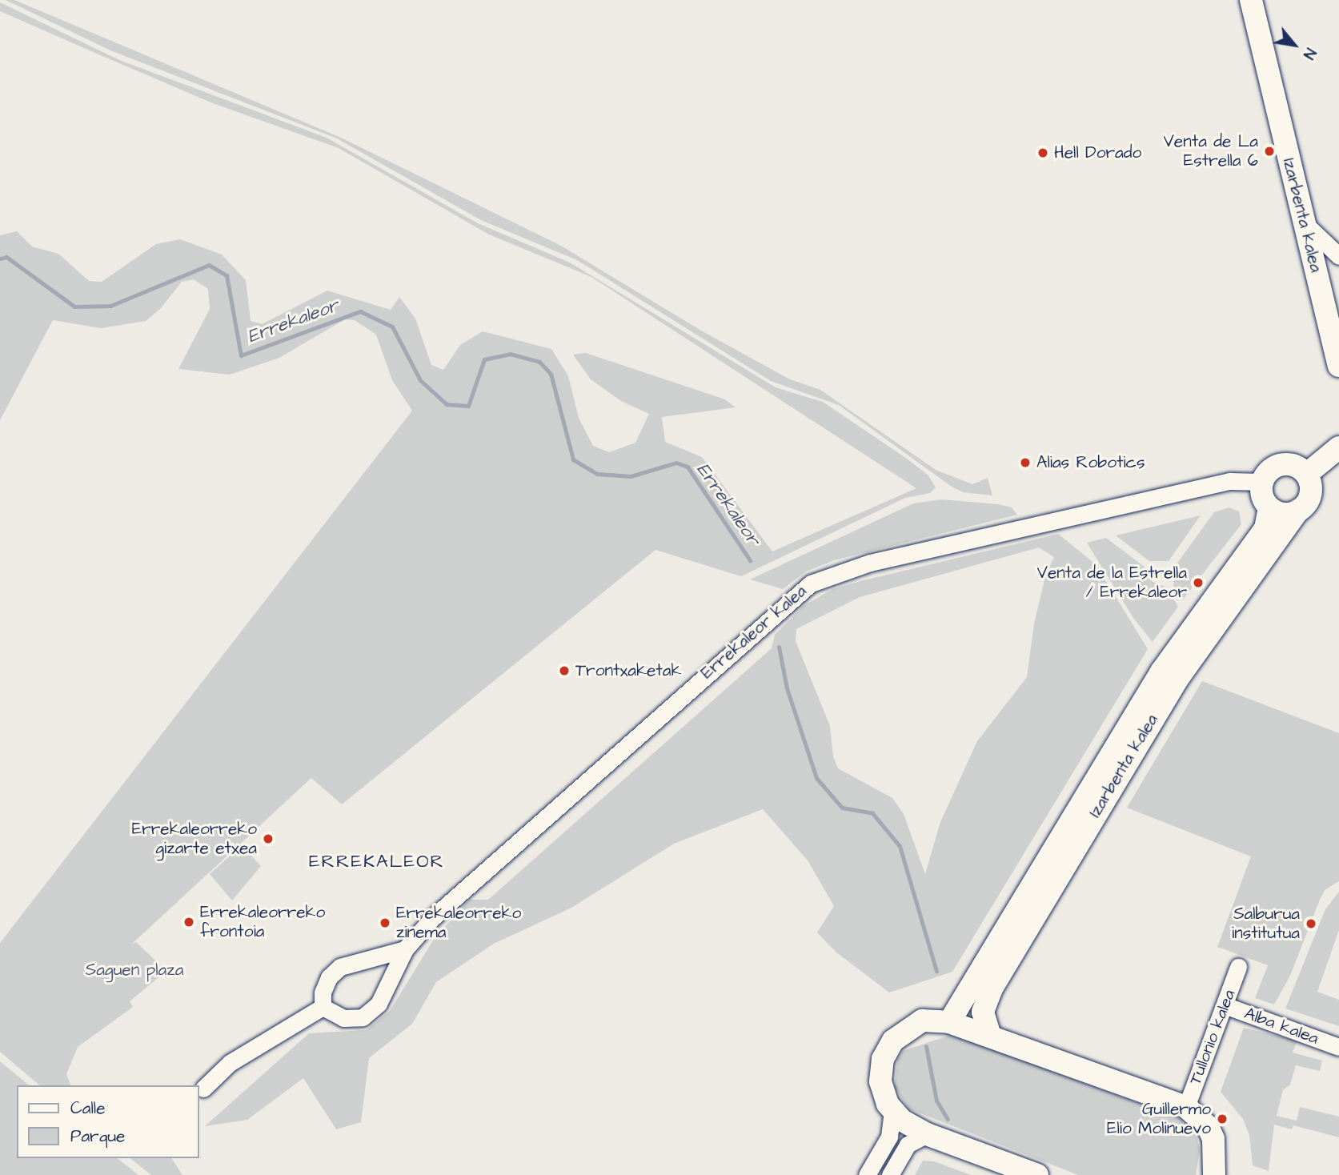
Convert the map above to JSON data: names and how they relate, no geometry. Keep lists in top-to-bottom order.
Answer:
{
  "streets": {
    "main road": ["Izarbenta kalea"],
    "street": ["Errekaleor kalea", "Alba kalea", "Tullonio kalea"]
  },
  "crossings": [
    ["Izarbenta kalea", "Errekaleor kalea"],
    ["Alba kalea", "Tullonio kalea"]
  ],
  "districts": ["ERREKALEOR"],
  "water": ["Errekaleor"],
  "parks": ["Saguen plaza"],
  "places": [
    "Venta de La Estrella 6",
    "Hell Dorado",
    "Alias Robotics",
    "Venta de la Estrella / Errekaleor",
    "Trontxaketak",
    "Errekaleorreko gizarte etxea",
    "Errekaleorreko frontoia",
    "Errekaleorreko zinema",
    "Salburua institutua",
    "Guillermo Elio Molinuevo"
  ],
  "legend": ["Calle", "Parque"],
  "north": "bottom right"
}
